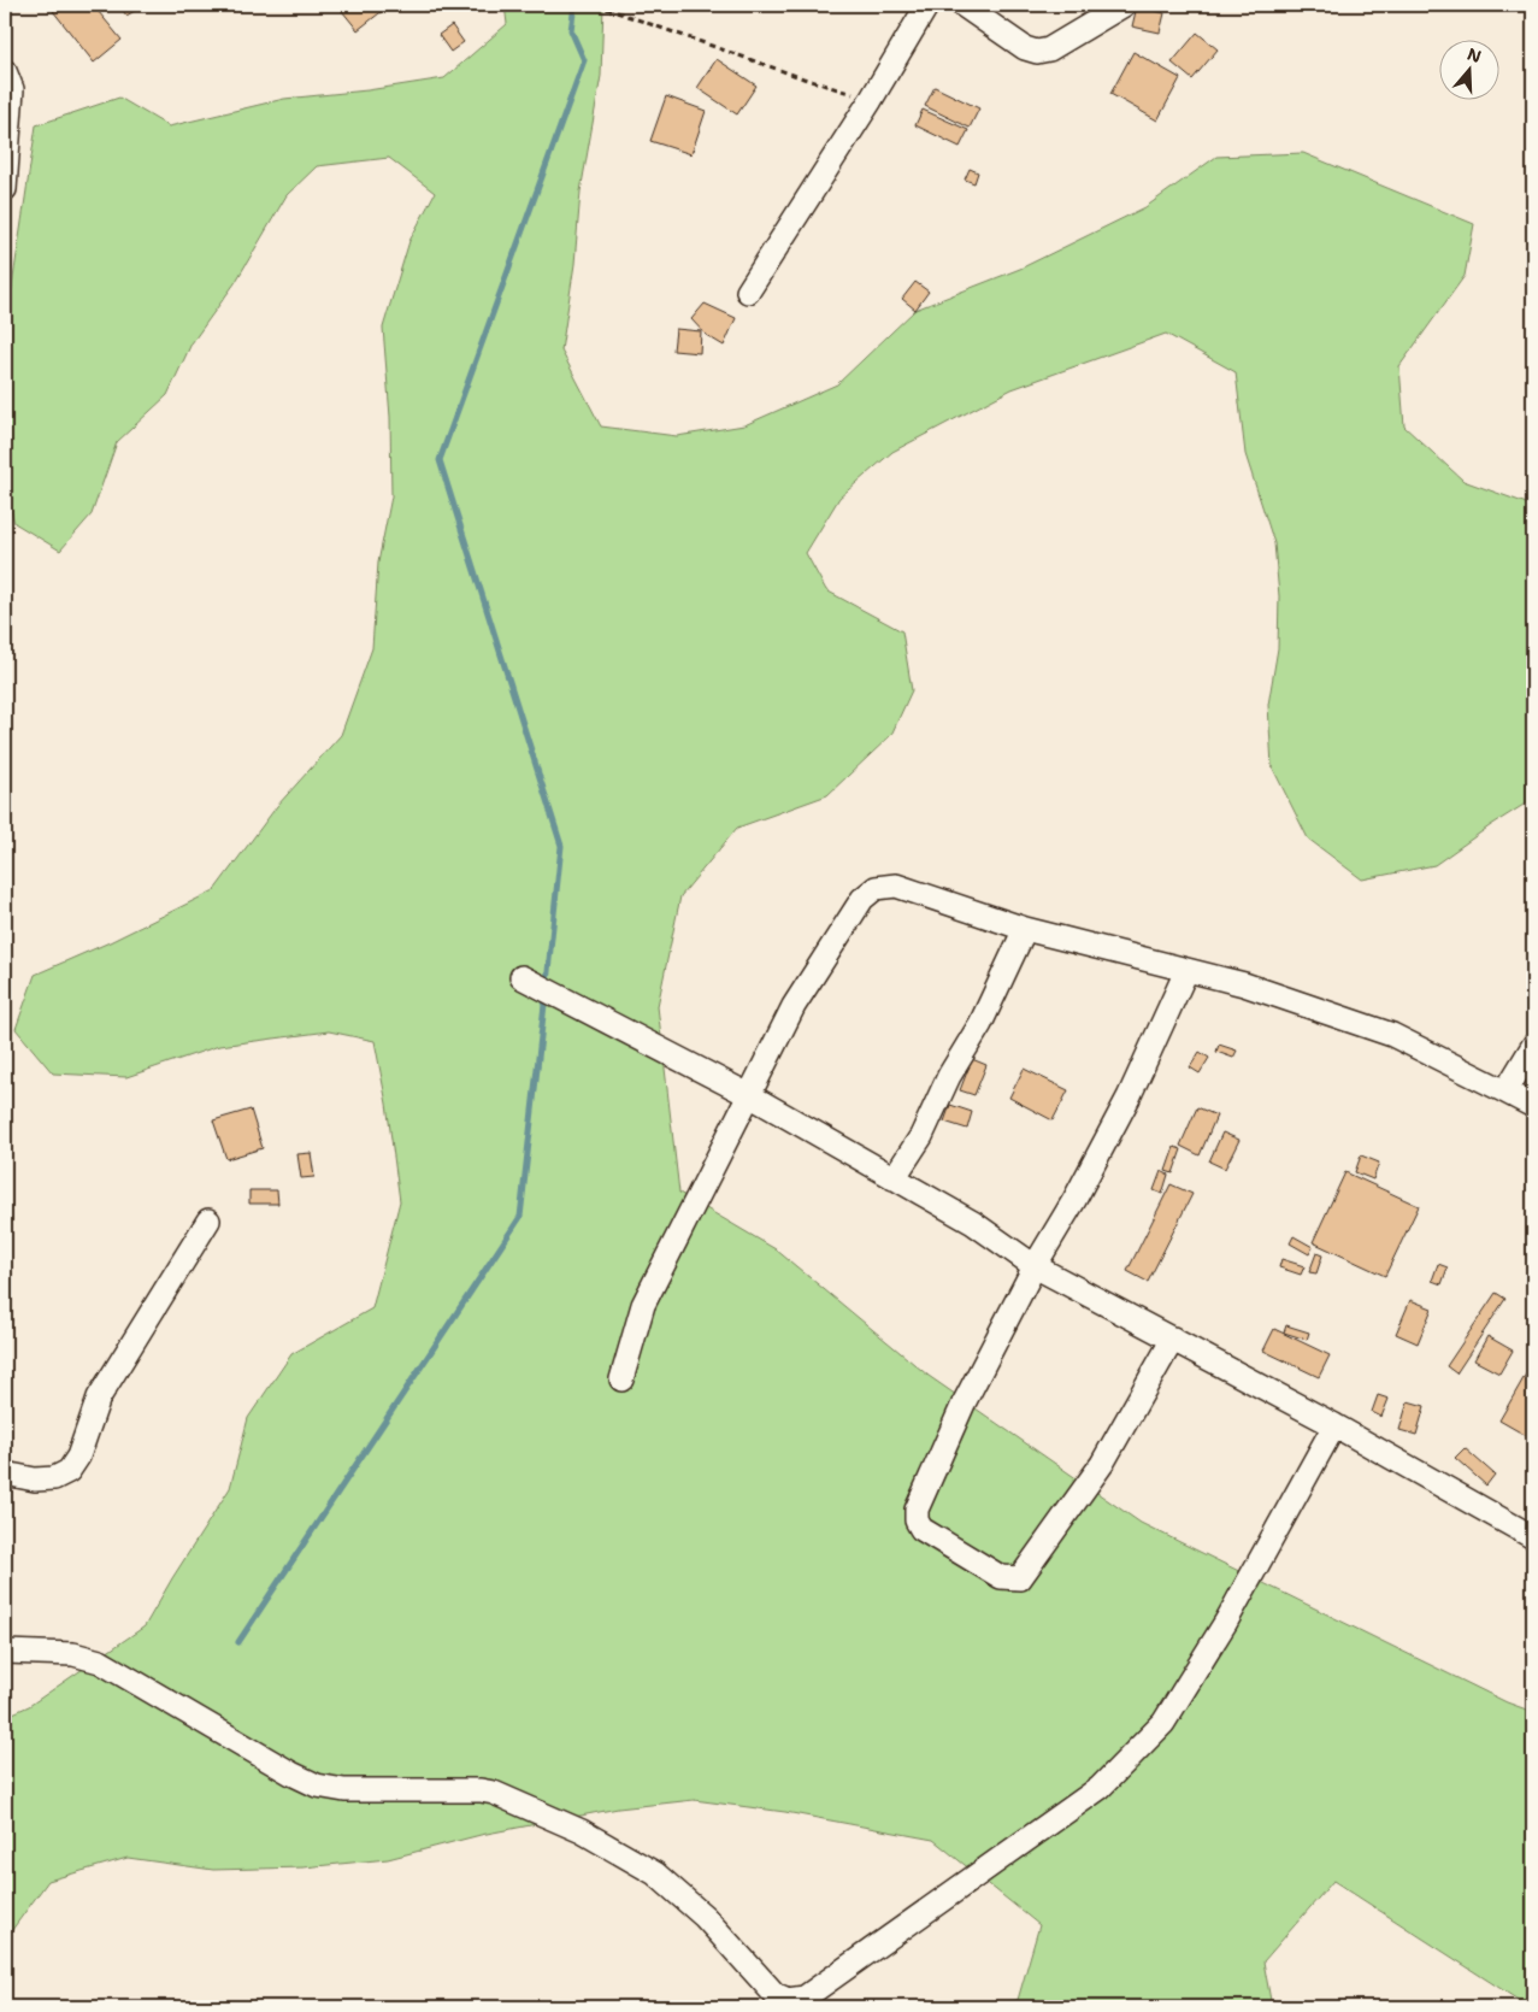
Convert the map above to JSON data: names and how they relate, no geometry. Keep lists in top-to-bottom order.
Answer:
{
  "north": "top"
}
